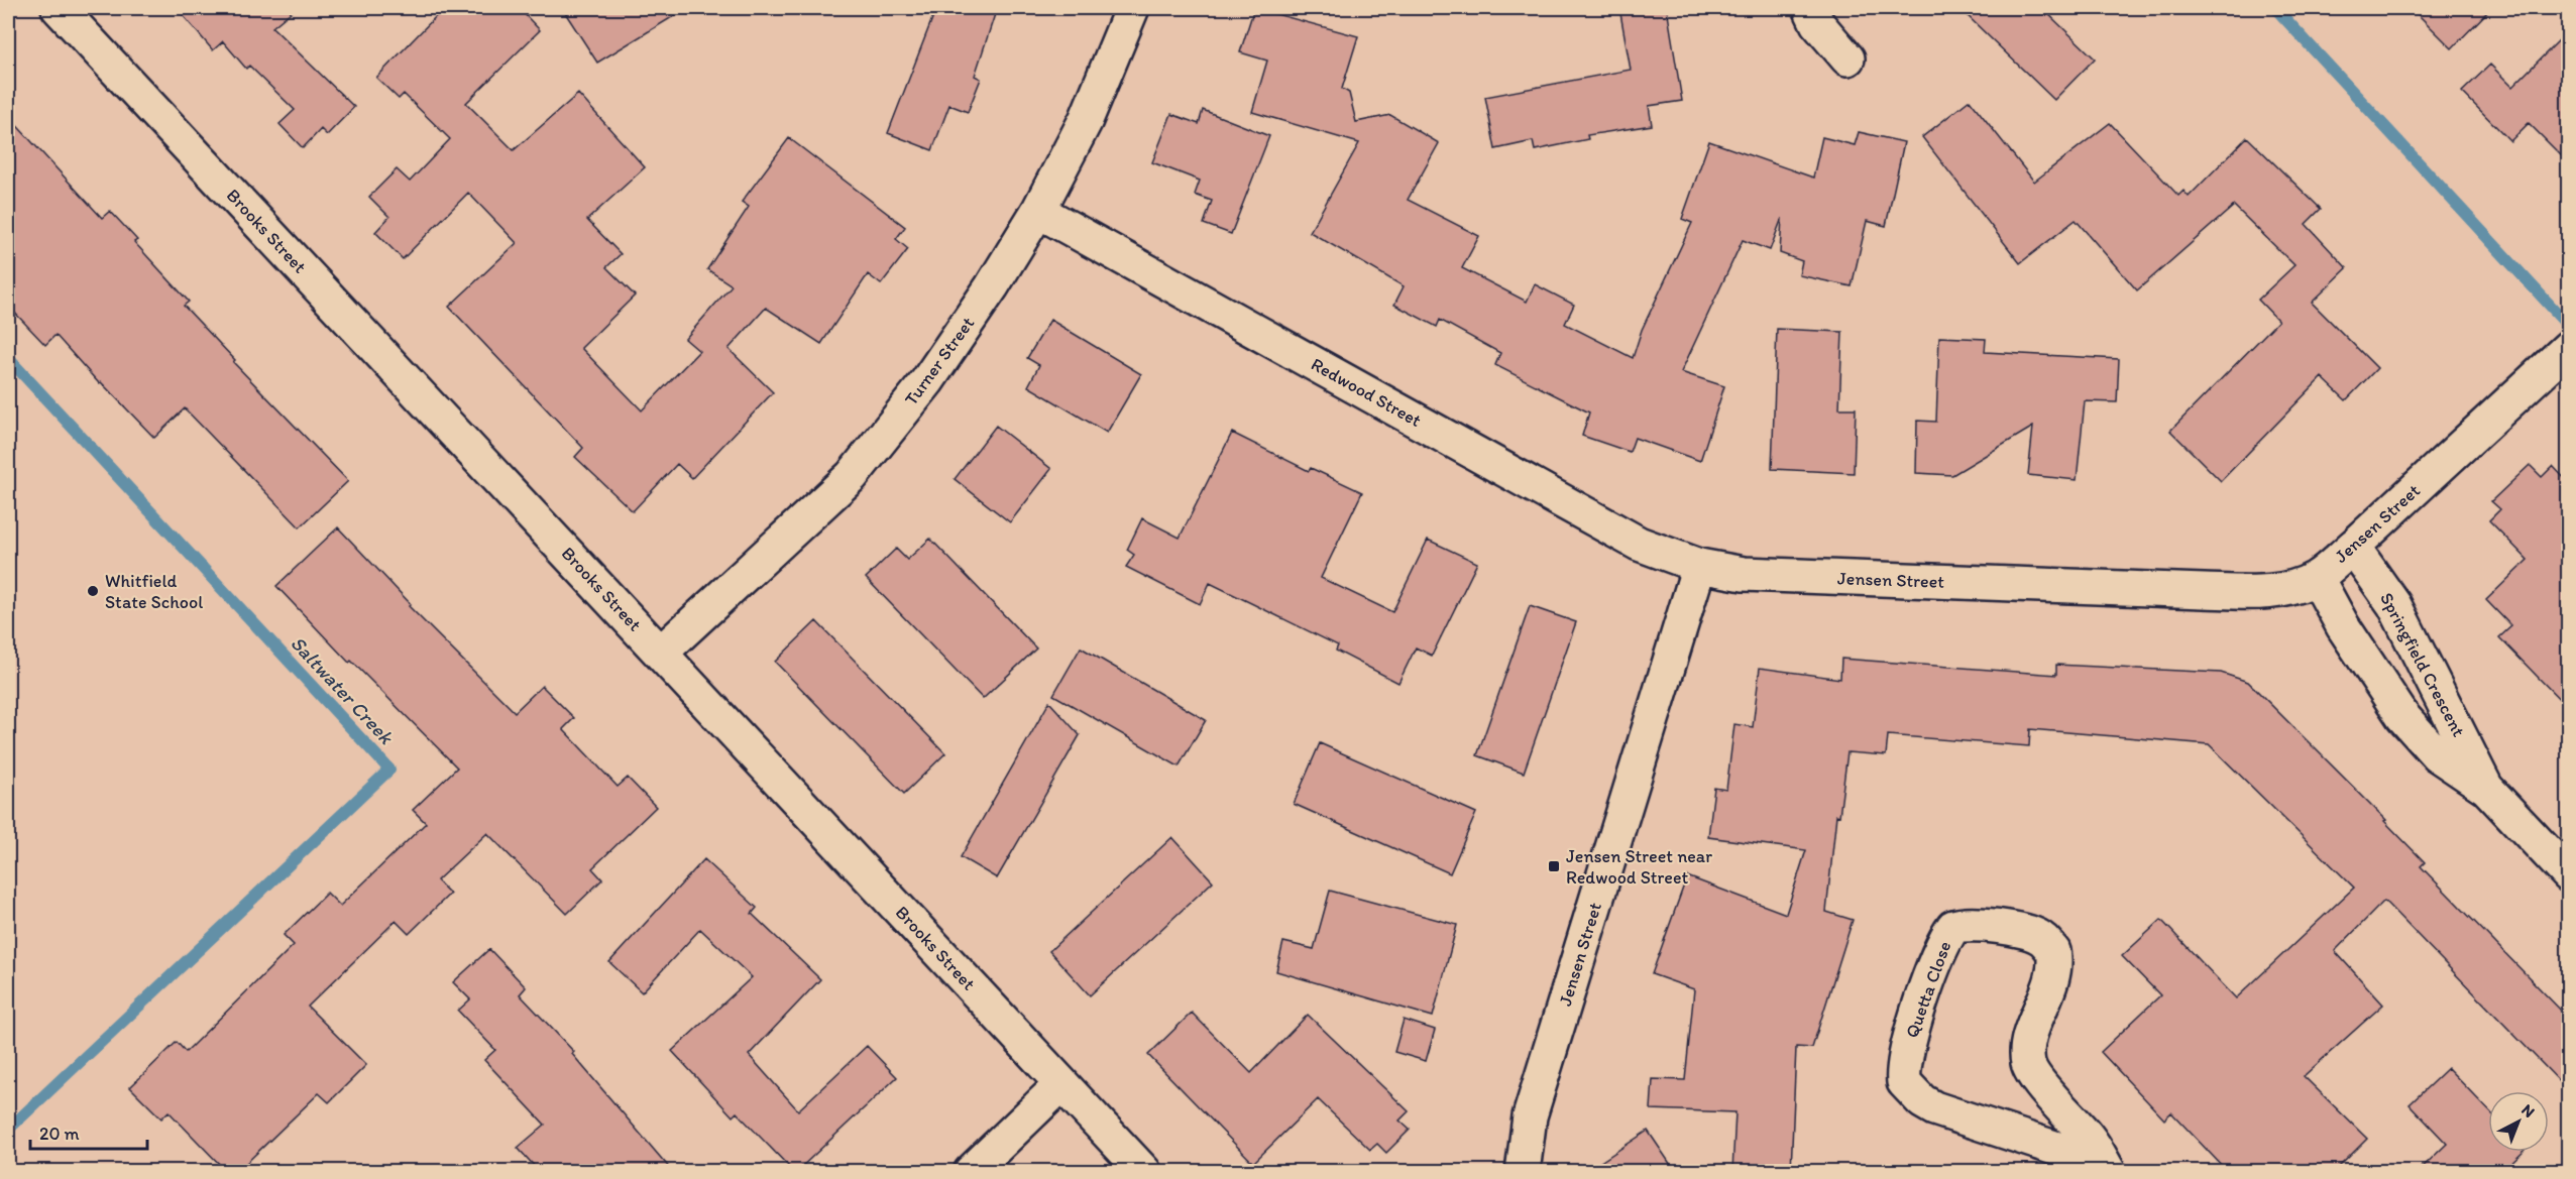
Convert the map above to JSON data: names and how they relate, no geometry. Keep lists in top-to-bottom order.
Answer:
{
  "streets": {
    "street": [
      "Brooks Street",
      "Turner Street",
      "Redwood Street",
      "Jensen Street",
      "Springfield Crescent",
      "Quetta Close"
    ]
  },
  "crossings": [
    ["Brooks Street", "Turner Street"],
    ["Turner Street", "Redwood Street"],
    ["Redwood Street", "Jensen Street"],
    ["Jensen Street", "Springfield Crescent"]
  ],
  "water": ["Saltwater Creek"],
  "places": {
    "other": ["Whitfield State School"],
    "transit": ["Jensen Street near Redwood Street"]
  },
  "scale_bar": "20 m",
  "north": "top right"
}
